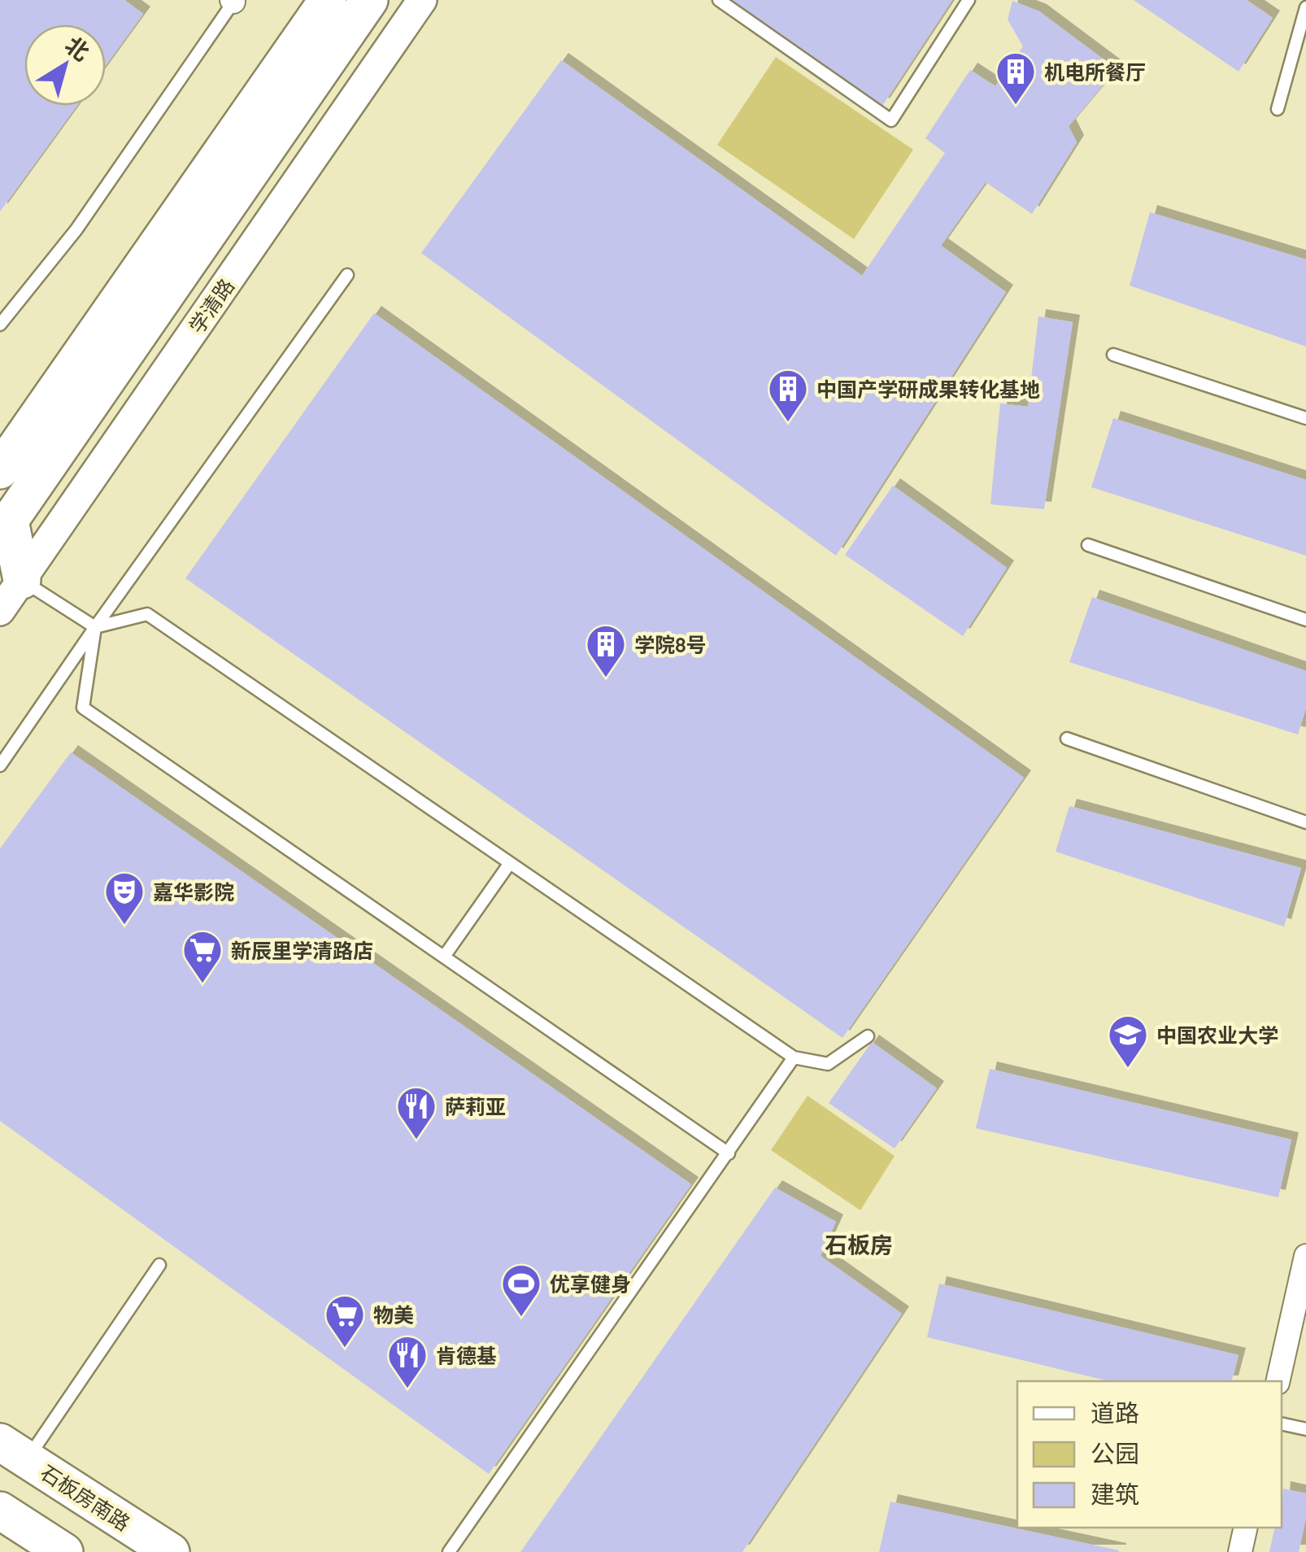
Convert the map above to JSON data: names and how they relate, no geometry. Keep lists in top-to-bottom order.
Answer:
{
  "streets": {
    "main road": ["石板房南路"],
    "street": ["学清路"]
  },
  "districts": ["石板房"],
  "places": {
    "building": ["机电所餐厅", "中国产学研成果转化基地", "学院8号"],
    "theatre": ["嘉华影院"],
    "supermarket": ["新辰里学清路店", "物美"],
    "school or university": ["中国农业大学"],
    "restaurant": ["萨莉亚", "肯德基"],
    "sports": ["优享健身"]
  },
  "legend": ["道路", "公园", "建筑"],
  "north": "top right"
}
